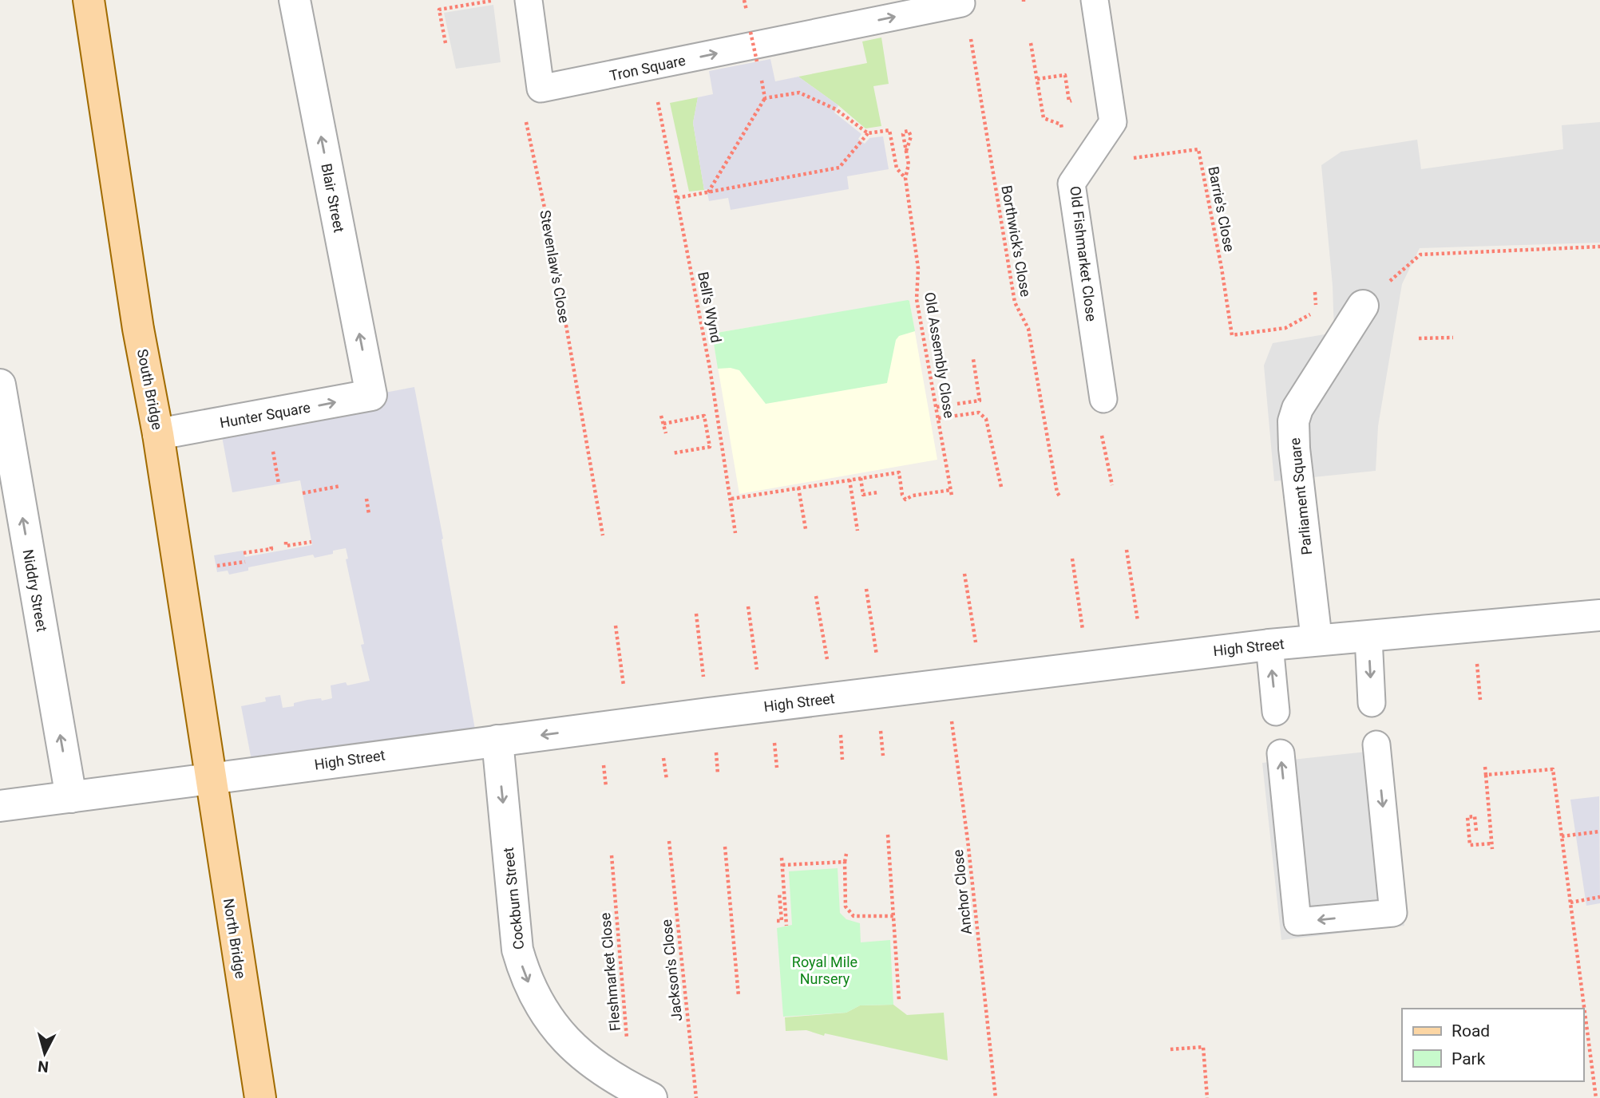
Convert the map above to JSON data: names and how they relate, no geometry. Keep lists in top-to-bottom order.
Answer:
{
  "streets": {
    "main road": ["South Bridge", "North Bridge"],
    "street": [
      "Blair Street",
      "Hunter Square",
      "Parliament Square",
      "Niddry Street",
      "High Street",
      "Cockburn Street"
    ],
    "lane": ["Tron Square", "Old Fishmarket Close"],
    "path": [
      "Barrie's Close",
      "Borthwick's Close",
      "Stevenlaw's Close",
      "Bell's Wynd",
      "Old Assembly Close",
      "Anchor Close",
      "Jackson's Close",
      "Fleshmarket Close"
    ]
  },
  "crossings": [
    ["Tron Square", "Stevenlaw's Close"],
    ["Blair Street", "Hunter Square"],
    ["South Bridge", "Hunter Square"],
    ["South Bridge", "High Street"],
    ["South Bridge", "North Bridge"],
    ["Parliament Square", "High Street"],
    ["Niddry Street", "High Street"],
    ["High Street", "Anchor Close"],
    ["High Street", "Cockburn Street"],
    ["High Street", "North Bridge"],
    ["Cockburn Street", "Fleshmarket Close"]
  ],
  "one_way": [
    "Tron Square",
    "Blair Street",
    "Hunter Square",
    "Niddry Street",
    "Cockburn Street"
  ],
  "parks": ["Royal Mile Nursery"],
  "legend": ["Road", "Park"],
  "north": "bottom"
}
